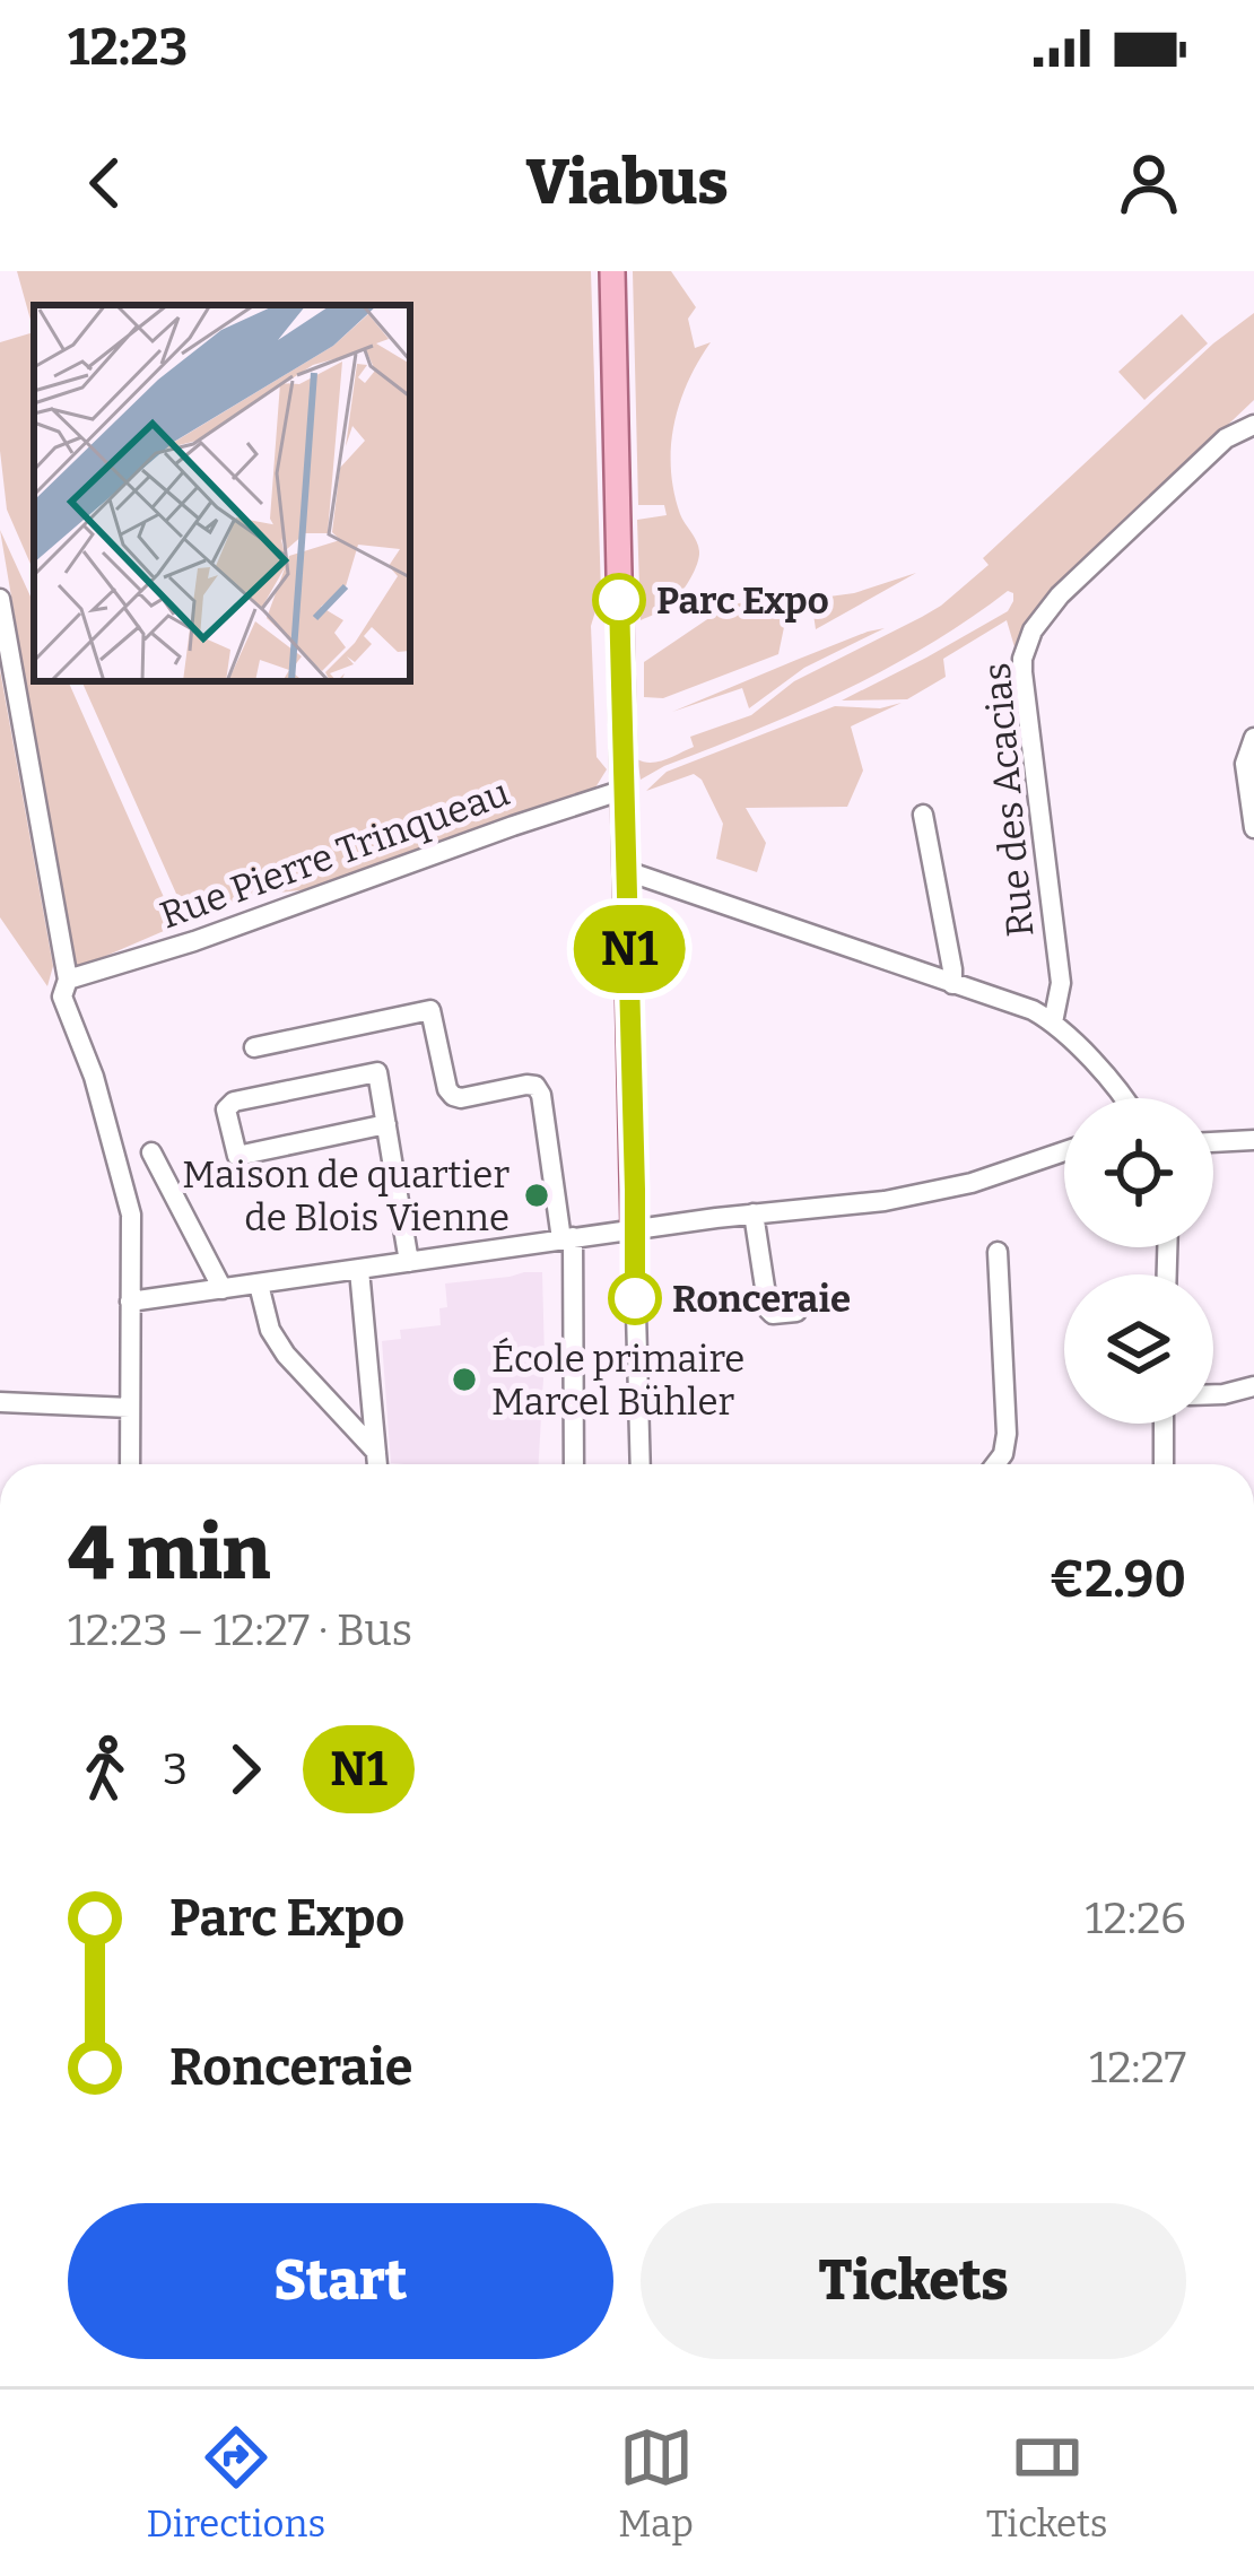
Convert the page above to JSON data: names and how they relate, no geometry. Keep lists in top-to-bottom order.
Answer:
{
  "streets": {
    "street": ["Rue des Acacias", "Rue Pierre Trinqueau"]
  },
  "places": [
    "Parc Expo",
    "Maison de quartier de Blois Vienne",
    "Ronceraie",
    "École primaire Marcel Bühler"
  ],
  "lines": ["bus line N1"],
  "page": {
    "status": "12:23",
    "header": "Viabus",
    "on_map": "N1",
    "heading": ["4 min", "12:23 – 12:27 · Bus", "€2.90"],
    "legs": ["3", "N1"],
    "list": [
      {
        "name": "Parc Expo",
        "value": "12:26"
      },
      {
        "name": "Ronceraie",
        "value": "12:27"
      }
    ],
    "buttons": ["Start", "Tickets"],
    "tabs": ["Directions", "Map", "Tickets"]
  }
}
